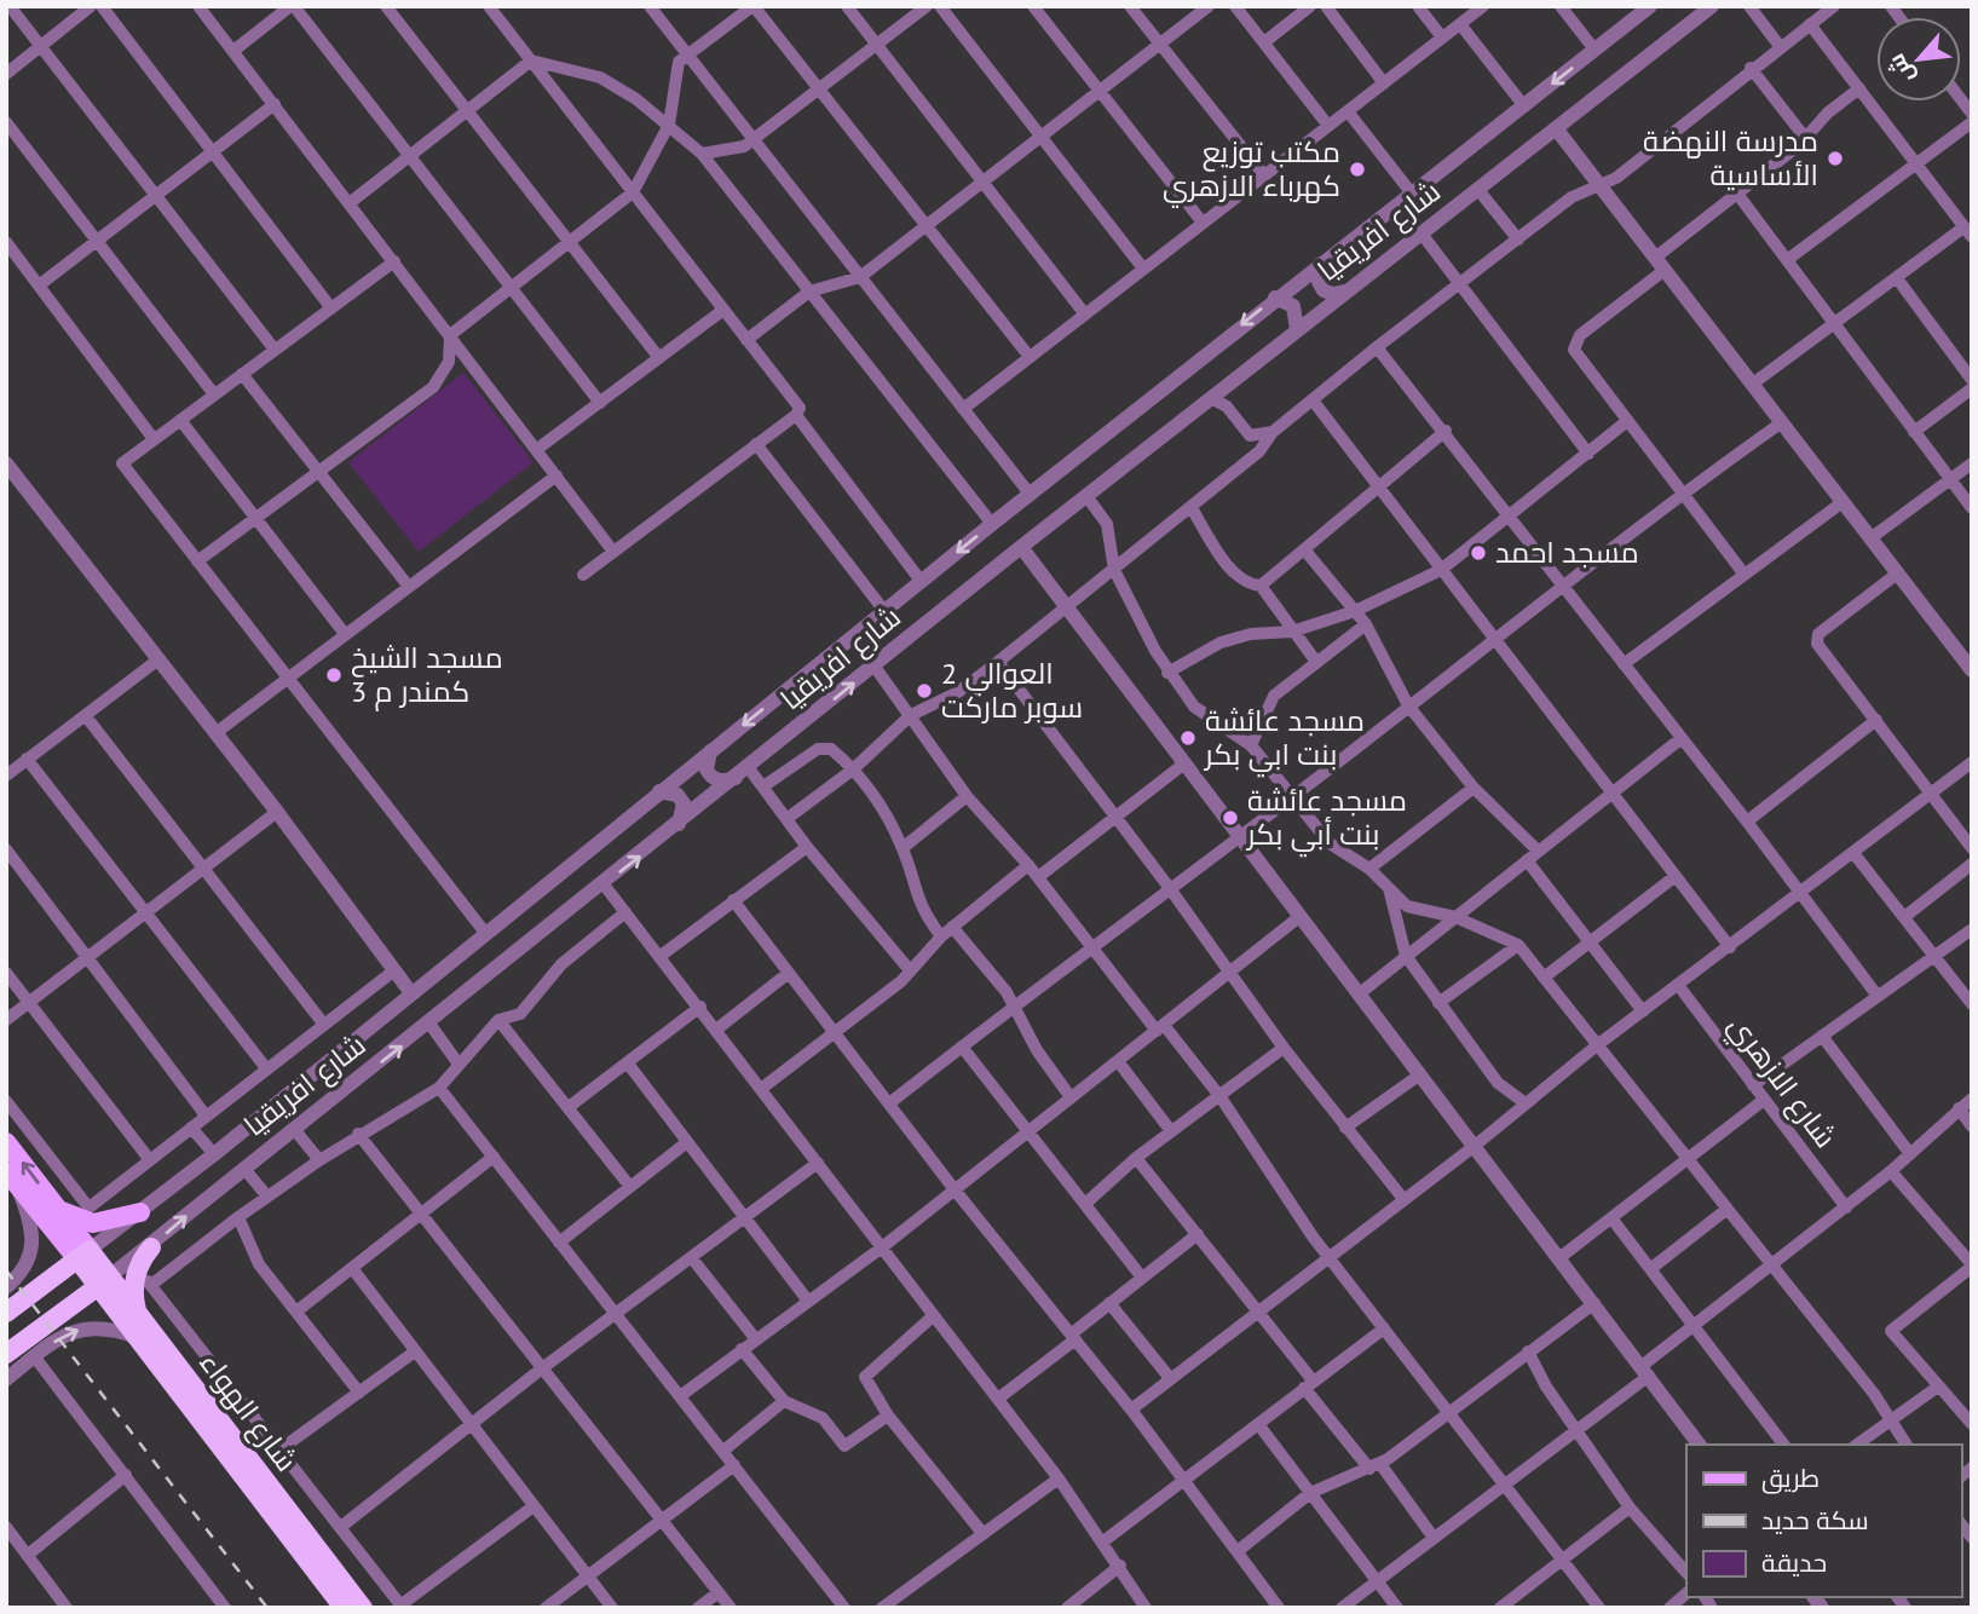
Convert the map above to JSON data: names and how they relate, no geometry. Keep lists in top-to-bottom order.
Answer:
{
  "streets": {
    "highway": ["شارع افريقيا", "شارع الهواء"],
    "street": ["شارع الازهري"]
  },
  "crossings": [
    ["شارع افريقيا", "شارع الهواء"]
  ],
  "places": [
    "مدرسة النهضة الأساسية",
    "مكتب توزيع كهرباء الازهري",
    "مسجد احمد",
    "مسجد الشيخ كمندر م 3",
    "العوالي 2 سوبر ماركت",
    "مسجد عائشة بنت ابي بكر",
    "مسجد عائشة بنت أبي بكر"
  ],
  "legend": ["طريق", "سكة حديد", "حديقة"],
  "north": "bottom left"
}
